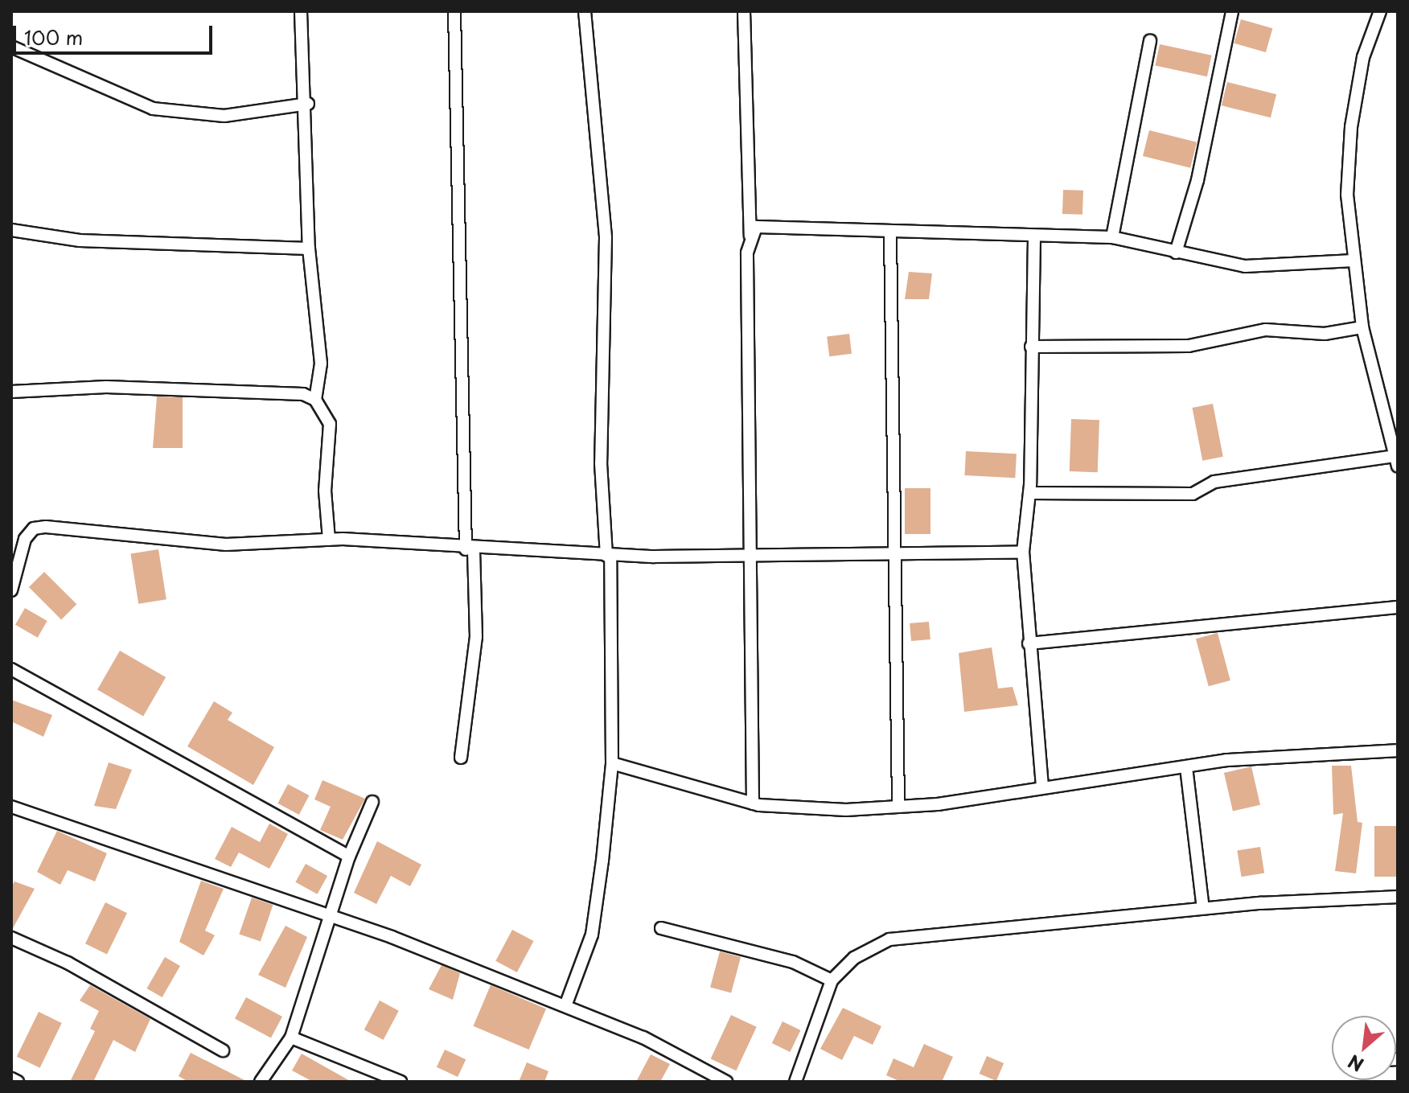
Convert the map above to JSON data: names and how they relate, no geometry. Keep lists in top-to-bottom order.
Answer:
{
  "scale_bar": "100 m",
  "north": "bottom left"
}
